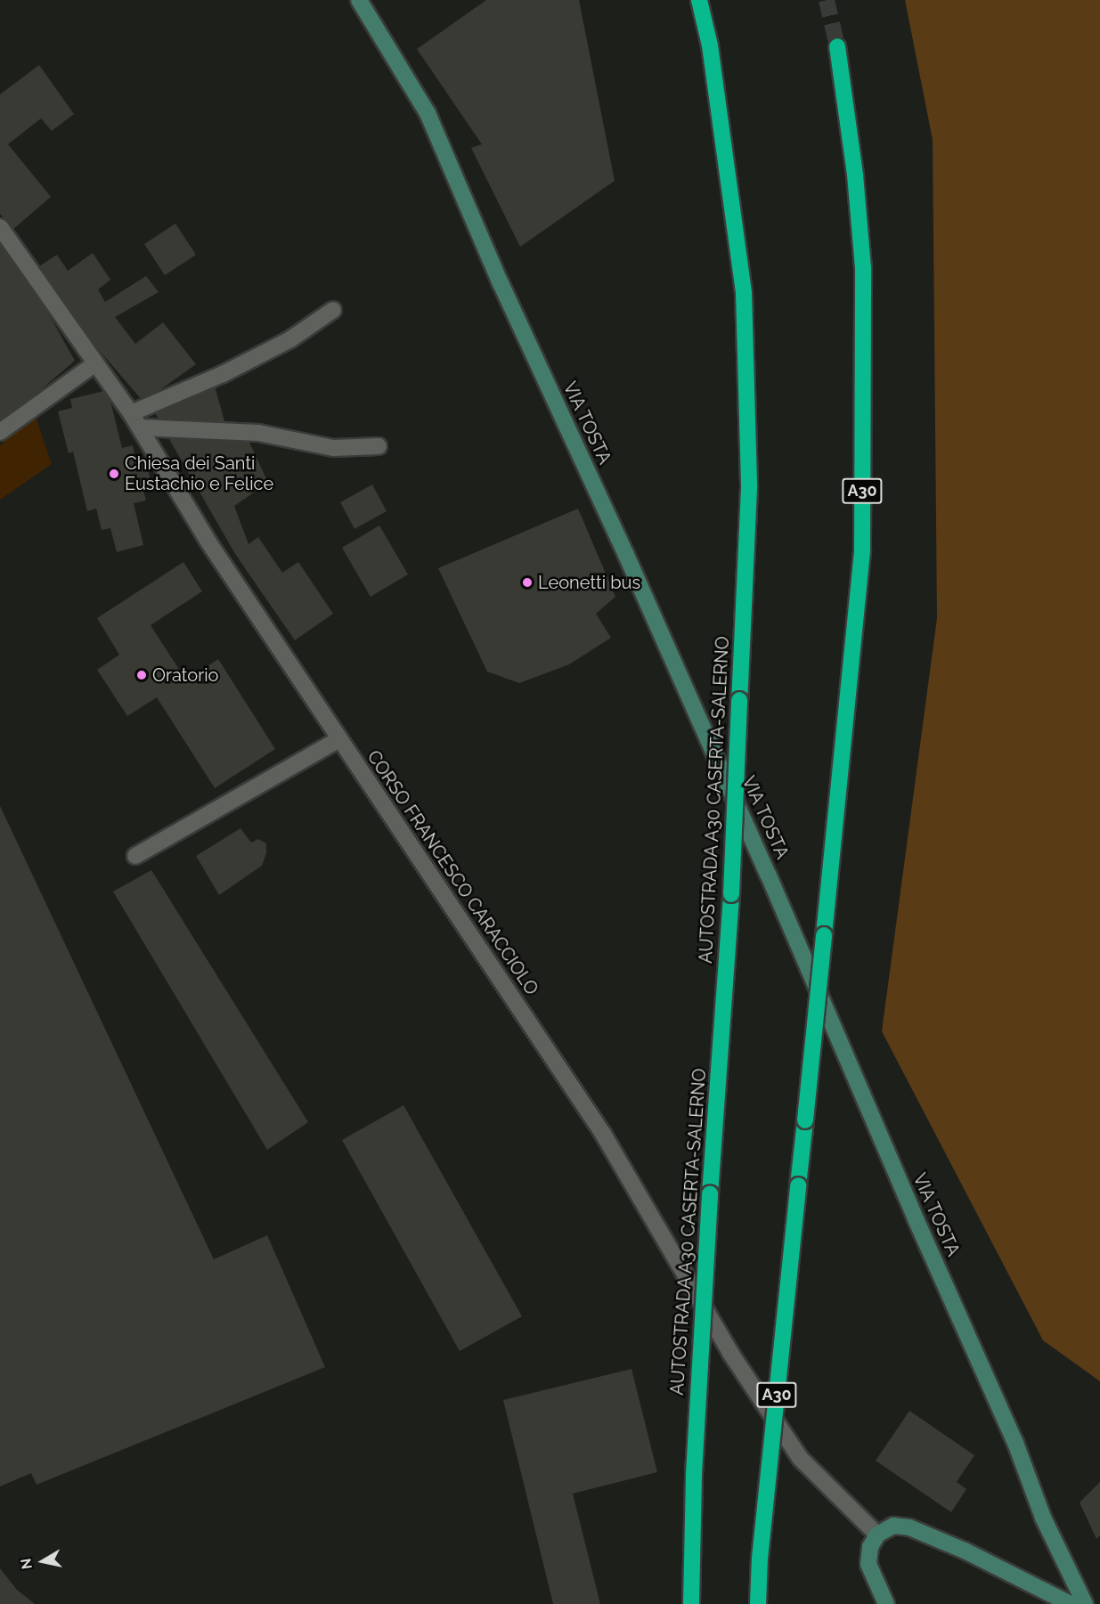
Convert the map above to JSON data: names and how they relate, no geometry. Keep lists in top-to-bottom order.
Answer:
{
  "streets": {
    "highway": ["A30", "AUTOSTRADA A30 CASERTA-SALERNO"],
    "main road": ["VIA TOSTA"],
    "street": ["CORSO FRANCESCO CARACCIOLO"]
  },
  "places": ["Chiesa dei Santi Eustachio e Felice", "Leonetti bus", "Oratorio"],
  "north": "left"
}
